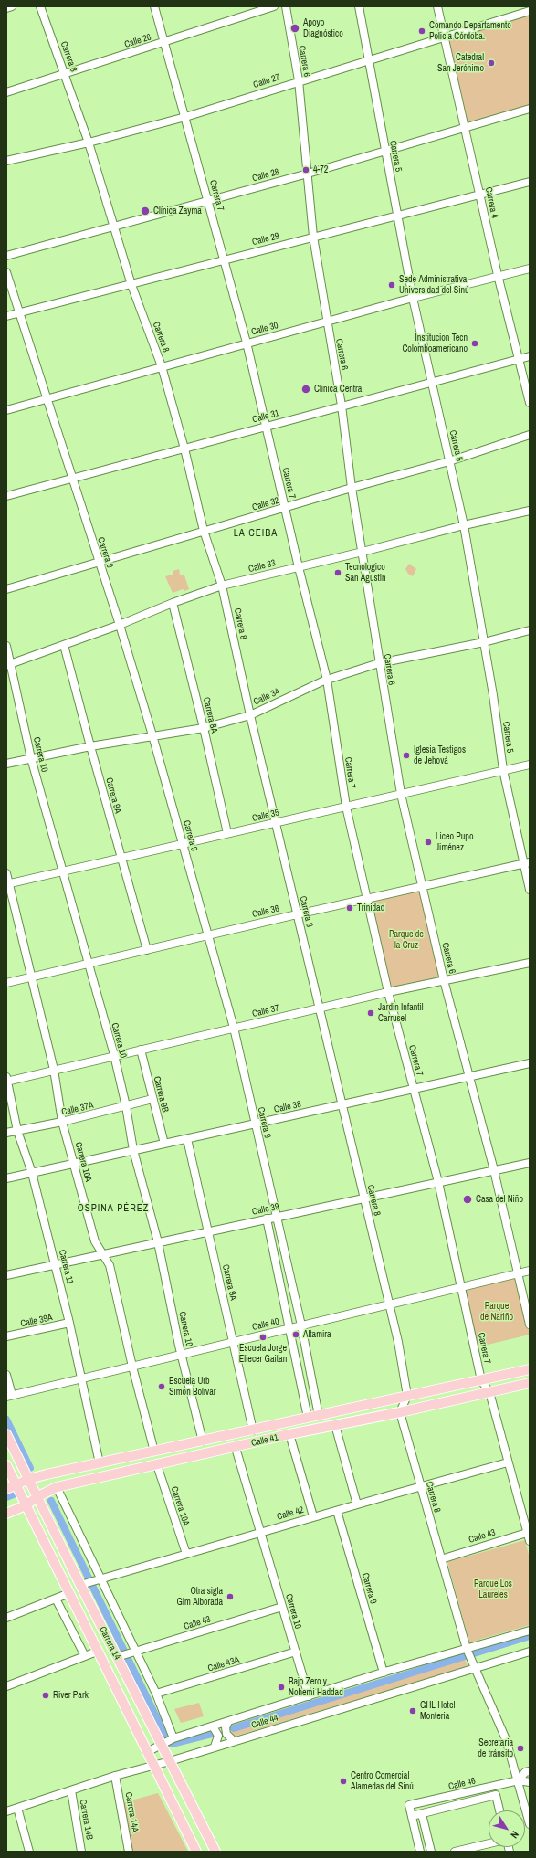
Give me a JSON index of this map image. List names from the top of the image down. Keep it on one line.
{"streets":{"main road":["Calle 41","Carrera 14"],"street":["Calle 26","Carrera 8","Carrera 6","Calle 27","Carrera 5","Calle 28","Carrera 7","Carrera 4","Calle 29","Calle 30","Calle 31","Calle 32","Carrera 9","Calle 33","Calle 34","Carrera 8A","Carrera 10","Carrera 9A","Calle 35","Calle 36","Calle 37","Carrera 9B","Calle 38","Calle 37A","Carrera 10A","Calle 39","Carrera 11","Calle 39A","Calle 40","Calle 42","Calle 43","Calle 43A","Calle 44","Calle 46","Carrera 14A","Carrera 14B"]},"crossings":[["Calle 26","Carrera 8"],["Calle 26","Carrera 7"],["Carrera 8","Calle 27"],["Carrera 8","Calle 28"],["Carrera 8","Calle 29"],["Carrera 8","Calle 30"],["Carrera 8","Calle 31"],["Carrera 8","Calle 32"],["Carrera 8","Calle 33"],["Carrera 8","Calle 34"],["Carrera 8","Calle 35"],["Carrera 8","Calle 36"],["Carrera 8","Calle 37"],["Carrera 8","Calle 38"],["Carrera 8","Calle 39"],["Carrera 8","Calle 40"],["Carrera 8","Calle 41"],["Carrera 8","Calle 42"],["Carrera 8","Calle 43"],["Carrera 8","Calle 44"],["Carrera 8","Calle 46"],["Carrera 6","Calle 27"],["Carrera 6","Calle 28"],["Carrera 6","Calle 29"],["Carrera 6","Calle 30"],["Carrera 6","Calle 31"],["Carrera 6","Calle 32"],["Carrera 6","Calle 33"],["Carrera 6","Calle 34"],["Carrera 6","Calle 35"],["Carrera 6","Calle 36"],["Carrera 6","Calle 37"],["Carrera 6","Calle 38"],["Carrera 6","Calle 39"],["Carrera 6","Calle 40"],["Calle 27","Carrera 5"],["Calle 27","Carrera 7"],["Calle 27","Carrera 4"],["Carrera 5","Calle 28"],["Carrera 5","Calle 29"],["Carrera 5","Calle 30"],["Carrera 5","Calle 31"],["Carrera 5","Calle 32"],["Carrera 5","Calle 33"],["Carrera 5","Calle 34"],["Carrera 5","Calle 35"],["Carrera 5","Calle 36"],["Calle 28","Carrera 7"],["Calle 28","Carrera 4"],["Carrera 7","Calle 29"],["Carrera 7","Calle 30"],["Carrera 7","Calle 31"],["Carrera 7","Calle 32"],["Carrera 7","Calle 33"],["Carrera 7","Calle 34"],["Carrera 7","Calle 35"],["Carrera 7","Calle 36"],["Carrera 7","Calle 37"],["Carrera 7","Calle 38"],["Carrera 7","Calle 39"],["Carrera 7","Calle 40"],["Carrera 7","Calle 41"],["Carrera 7","Calle 42"],["Carrera 7","Calle 43"],["Carrera 4","Calle 29"],["Carrera 4","Calle 30"],["Carrera 4","Calle 31"],["Calle 29","Carrera 9"],["Calle 30","Carrera 9"],["Calle 31","Carrera 9"],["Calle 32","Carrera 9"],["Carrera 9","Calle 33"],["Carrera 9","Calle 34"],["Carrera 9","Calle 35"],["Carrera 9","Calle 36"],["Carrera 9","Calle 37"],["Carrera 9","Calle 38"],["Carrera 9","Calle 39"],["Carrera 9","Calle 40"],["Carrera 9","Calle 41"],["Carrera 9","Calle 42"],["Carrera 9","Calle 44"],["Calle 33","Carrera 8A"],["Calle 33","Carrera 10"],["Calle 33","Carrera 9A"],["Calle 34","Carrera 8A"],["Calle 34","Carrera 10"],["Calle 34","Carrera 9A"],["Carrera 8A","Calle 35"],["Carrera 10","Calle 35"],["Carrera 10","Calle 36"],["Carrera 10","Calle 37"],["Carrera 10","Calle 38"],["Carrera 10","Calle 37A"],["Carrera 10","Calle 39"],["Carrera 10","Calle 40"],["Carrera 10","Calle 41"],["Carrera 10","Calle 42"],["Carrera 10","Calle 43"],["Carrera 10","Calle 43A"],["Carrera 10","Calle 44"],["Carrera 9A","Calle 35"],["Carrera 9A","Calle 36"],["Carrera 9A","Calle 38"],["Carrera 9A","Calle 39"],["Carrera 9A","Calle 40"],["Carrera 9A","Calle 41"],["Calle 35","Carrera 10A"],["Calle 36","Carrera 10A"],["Calle 37","Carrera 9B"],["Calle 37","Carrera 10A"],["Calle 37","Carrera 11"],["Carrera 9B","Calle 38"],["Carrera 9B","Calle 37A"],["Calle 38","Carrera 10A"],["Calle 38","Carrera 11"],["Calle 37A","Carrera 10A"],["Calle 37A","Carrera 11"],["Carrera 10A","Calle 39"],["Carrera 10A","Calle 40"],["Carrera 10A","Calle 41"],["Carrera 10A","Calle 42"],["Calle 39","Carrera 11"],["Carrera 11","Calle 39A"],["Carrera 11","Calle 40"],["Carrera 11","Calle 41"],["Calle 41","Carrera 14"],["Calle 42","Carrera 14"],["Calle 43","Carrera 14"],["Carrera 14","Calle 44"],["Calle 44","Carrera 14A"],["Calle 44","Carrera 14B"]],"districts":["LA CEIBA","OSPINA PÉREZ"],"parks":["Parque de la Cruz","Parque de Nariño","Parque Los Laureles"],"places":["Apoyo Diagnóstico","Comando Departamento Policía Córdoba.","Catedral San Jerónimo","4-72","Clínica Zayma","Sede Administrativa Universidad del Sinú","Institucion Tecn Colomboamericano","Clínica Central","Tecnologico San Agustin","Iglesia Testigos de Jehová","Liceo Pupo Jiménez","Trinidad","Jardin Infantil Carrusel","Casa del Niño","Altamira","Escuela Jorge Eliecer Gaitan","Escuela Urb Simon Bolivar","Otra sigla Gim Alborada","Bajo Zero y Nohemi Haddad","River Park","GHL Hotel Monteria","Secretaria de tránsito","Centro Comercial Alamedas del Sinú"],"north":"bottom right"}
